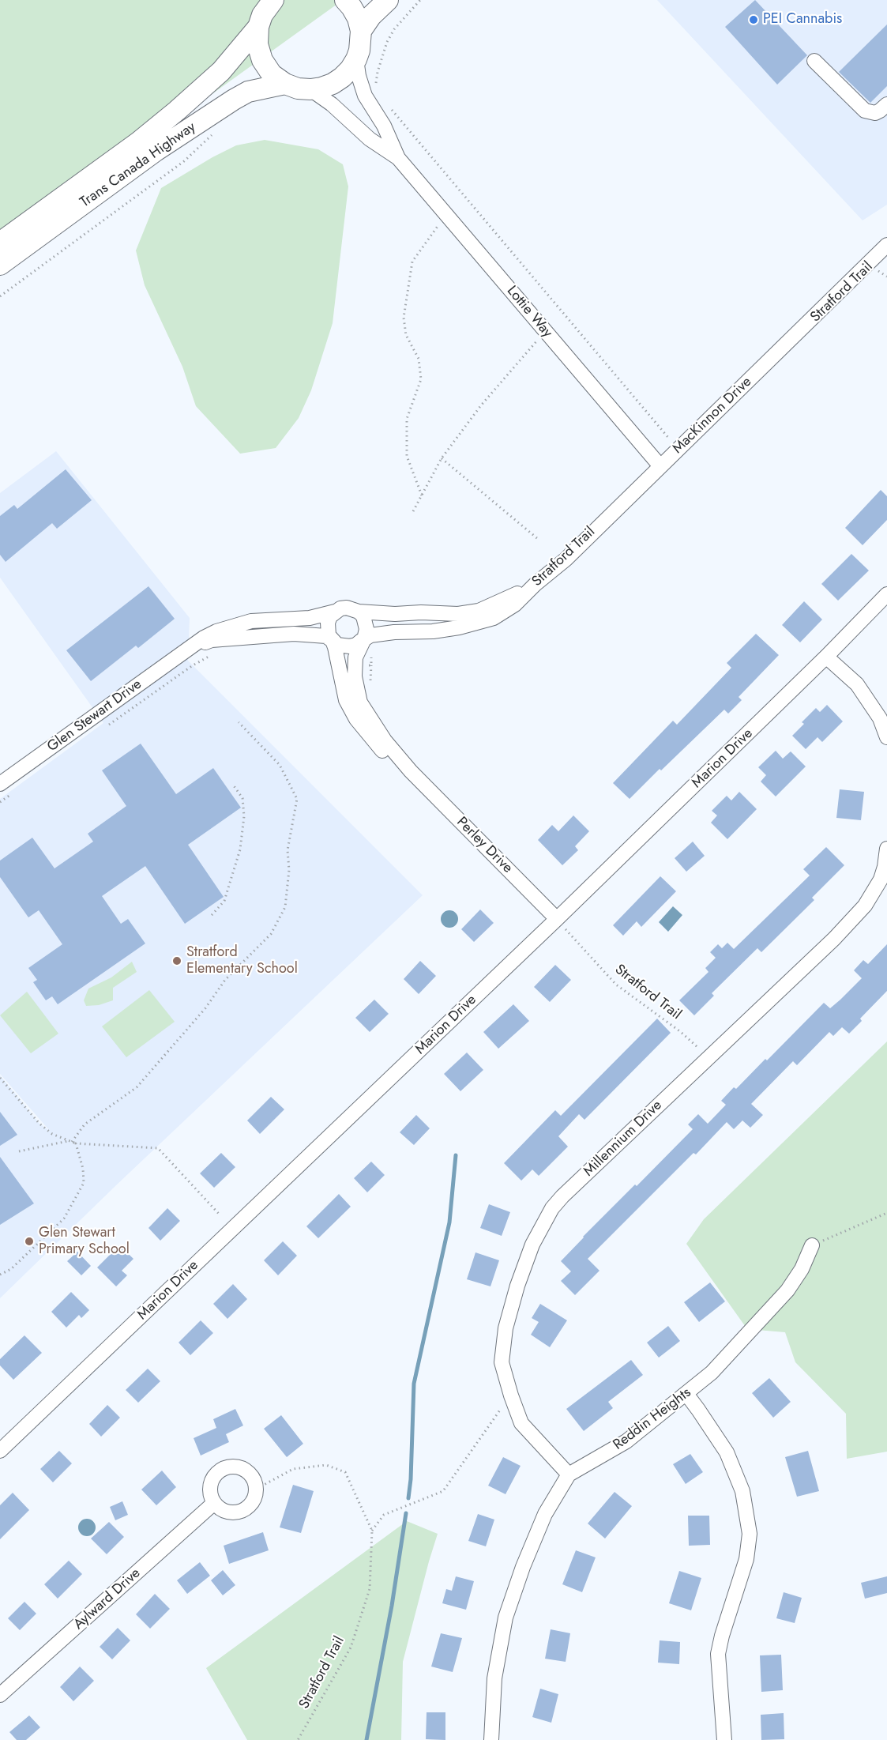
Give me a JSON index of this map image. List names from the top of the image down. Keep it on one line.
{"streets":{"highway":["Trans Canada Highway"],"street":["Lottie Way","MacKinnon Drive","Glen Stewart Drive","Marion Drive","Perley Drive","Millennium Drive","Reddin Heights","Aylward Drive"],"path":["Stratford Trail"]},"crossings":[["Stratford Trail","Marion Drive"],["Stratford Trail","Perley Drive"],["Stratford Trail","Millennium Drive"],["Stratford Trail","Aylward Drive"],["Lottie Way","MacKinnon Drive"],["MacKinnon Drive","Glen Stewart Drive"],["MacKinnon Drive","Perley Drive"],["Glen Stewart Drive","Perley Drive"],["Marion Drive","Perley Drive"],["Millennium Drive","Reddin Heights"]],"places":["PEI Cannabis","Stratford Elementary School","Glen Stewart Primary School"]}
